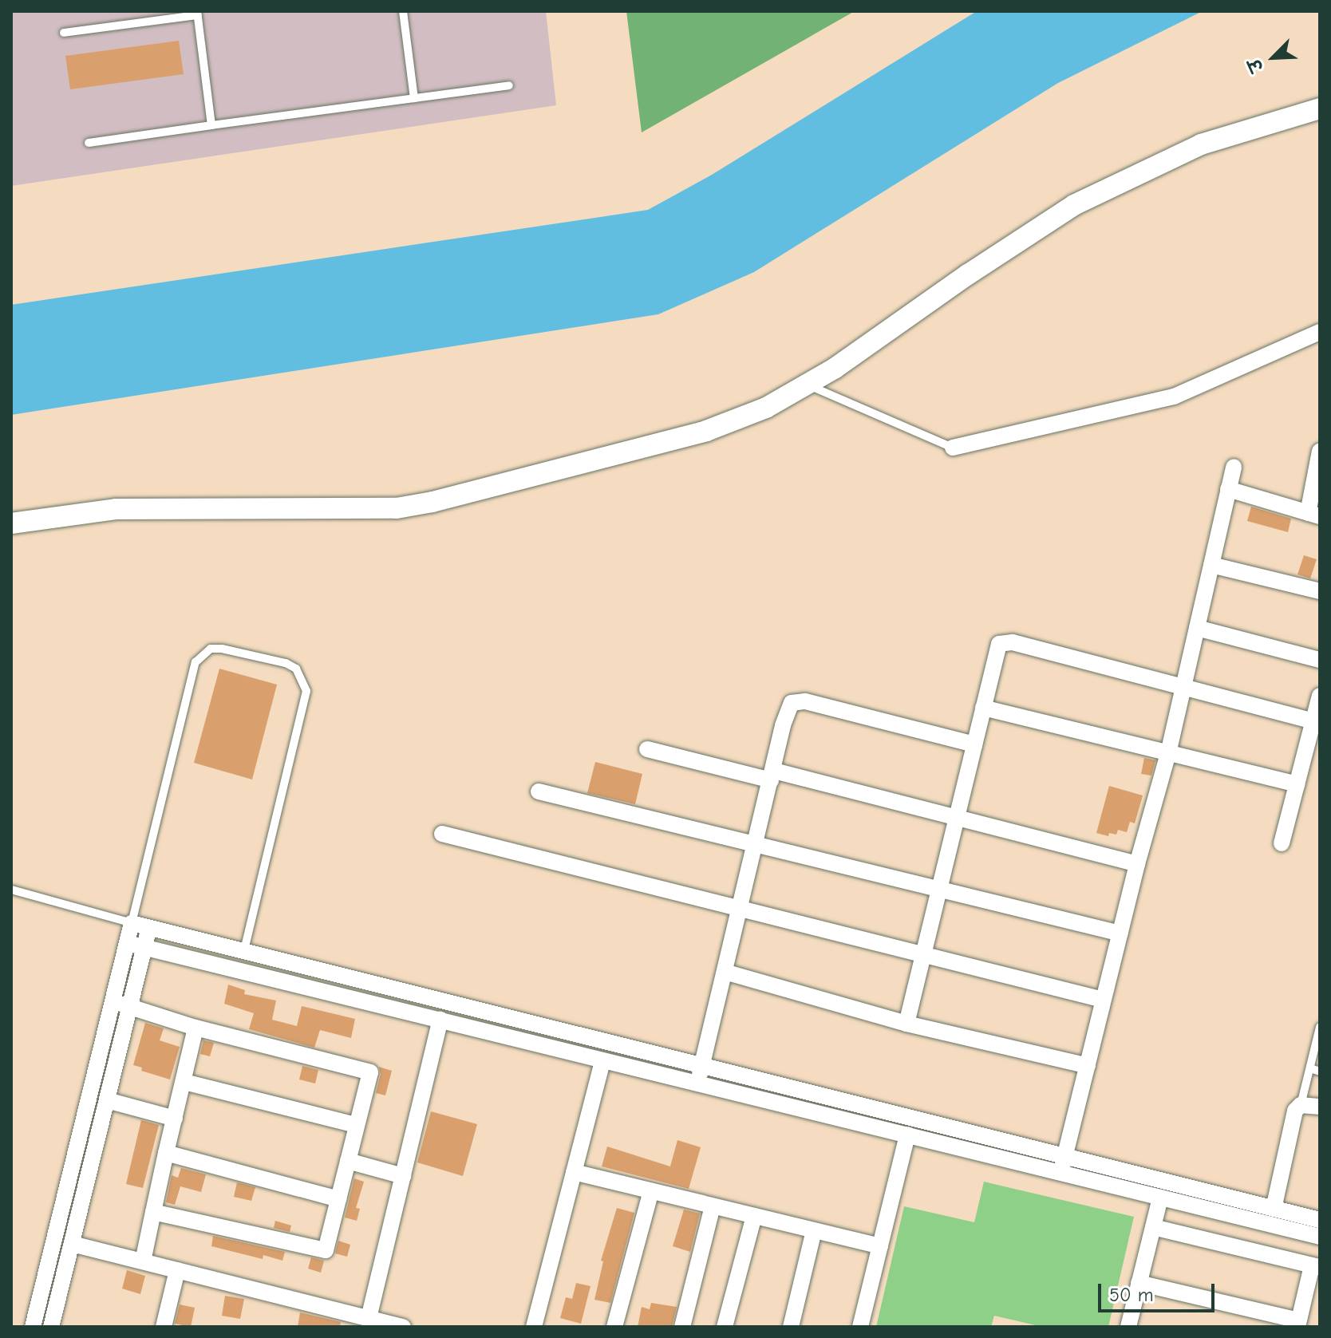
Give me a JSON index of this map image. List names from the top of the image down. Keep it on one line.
{"scale_bar":"50 m","north":"bottom left"}
